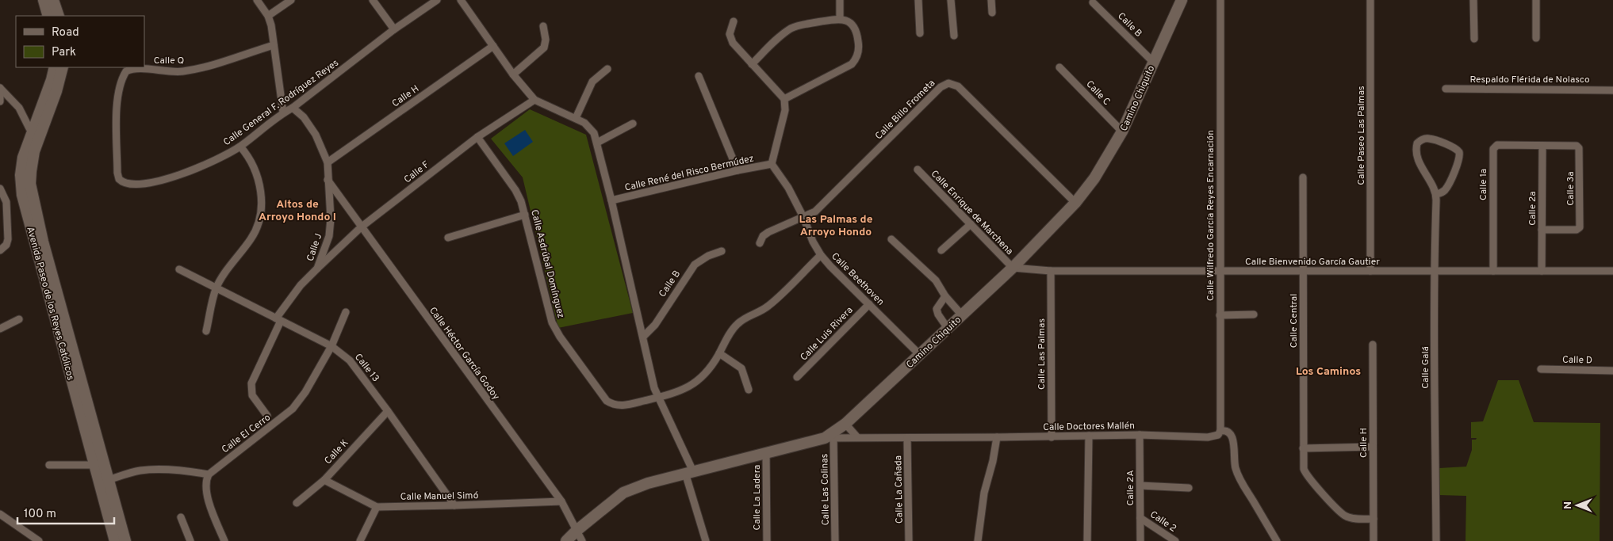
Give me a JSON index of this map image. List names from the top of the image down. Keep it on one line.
{"streets":{"main road":["Camino Chiquito","Avenida Paseo de los Reyes Católicos"],"street":["Calle B","Calle Q","Respaldo Flérida de Nolasco","Calle C","Calle H","Calle General F. Rodríguez Reyes","Calle Billo Frometa","Calle Paseo Las Palmas","Calle F","Calle René del Risco Bermúdez","Calle 1a","Calle 3a","Calle 2a","Calle Enrique de Marchena","Calle Wilfredo García Reyes Encarnación","Calle J","Calle Bienvenido García Gautier","Calle Asdrúbal Domínguez","Calle Beethoven","Calle Central","Calle Luis Rivera","Calle Héctor García Godoy","Calle Las Palmas","Calle D","Calle 13","Calle Galá","Calle Doctores Mallén","Calle El Cerro","Calle K","Calle 2A","Calle Las Colinas","Calle La Cañada","Calle Manuel Simó","Calle La Ladera","Calle 2"]},"crossings":[["Calle B","Camino Chiquito"],["Calle Q","Calle General F. Rodríguez Reyes"],["Calle C","Camino Chiquito"],["Calle H","Calle J"],["Calle H","Calle Central"],["Camino Chiquito","Calle Billo Frometa"],["Camino Chiquito","Calle Enrique de Marchena"],["Camino Chiquito","Calle Bienvenido García Gautier"],["Camino Chiquito","Calle Beethoven"],["Camino Chiquito","Calle Héctor García Godoy"],["Camino Chiquito","Calle Doctores Mallén"],["Camino Chiquito","Calle Las Colinas"],["Camino Chiquito","Calle La Ladera"],["Calle General F. Rodríguez Reyes","Calle J"],["Calle Billo Frometa","Calle Beethoven"],["Calle Paseo Las Palmas","Calle Bienvenido García Gautier"],["Calle F","Calle J"],["Calle F","Calle Asdrúbal Domínguez"],["Calle F","Calle Héctor García Godoy"],["Calle René del Risco Bermúdez","Calle Beethoven"],["Calle 1a","Calle 3a"],["Calle 1a","Calle 2a"],["Calle 1a","Calle Bienvenido García Gautier"],["Calle 3a","Calle 2a"],["Calle 2a","Calle Bienvenido García Gautier"],["Calle Enrique de Marchena","Calle Bienvenido García Gautier"],["Calle Wilfredo García Reyes Encarnación","Calle Bienvenido García Gautier"],["Calle Wilfredo García Reyes Encarnación","Calle Doctores Mallén"],["Calle J","Calle Héctor García Godoy"],["Calle J","Calle 13"],["Calle Bienvenido García Gautier","Calle Central"],["Calle Bienvenido García Gautier","Calle Las Palmas"],["Calle Bienvenido García Gautier","Calle Galá"],["Calle Asdrúbal Domínguez","Calle Beethoven"],["Calle Beethoven","Calle Luis Rivera"],["Calle Héctor García Godoy","Calle Manuel Simó"],["Calle Las Palmas","Calle Doctores Mallén"],["Calle 13","Calle El Cerro"],["Calle 13","Calle K"],["Calle 13","Calle Manuel Simó"],["Calle Doctores Mallén","Calle 2A"],["Calle Doctores Mallén","Calle Las Colinas"],["Calle Doctores Mallén","Calle La Cañada"],["Calle K","Calle Manuel Simó"],["Calle 2A","Calle 2"]],"districts":["Altos de Arroyo Hondo I","Las Palmas de Arroyo Hondo","Los Caminos"],"legend":["Road","Park"],"scale_bar":"100 m","north":"left"}
